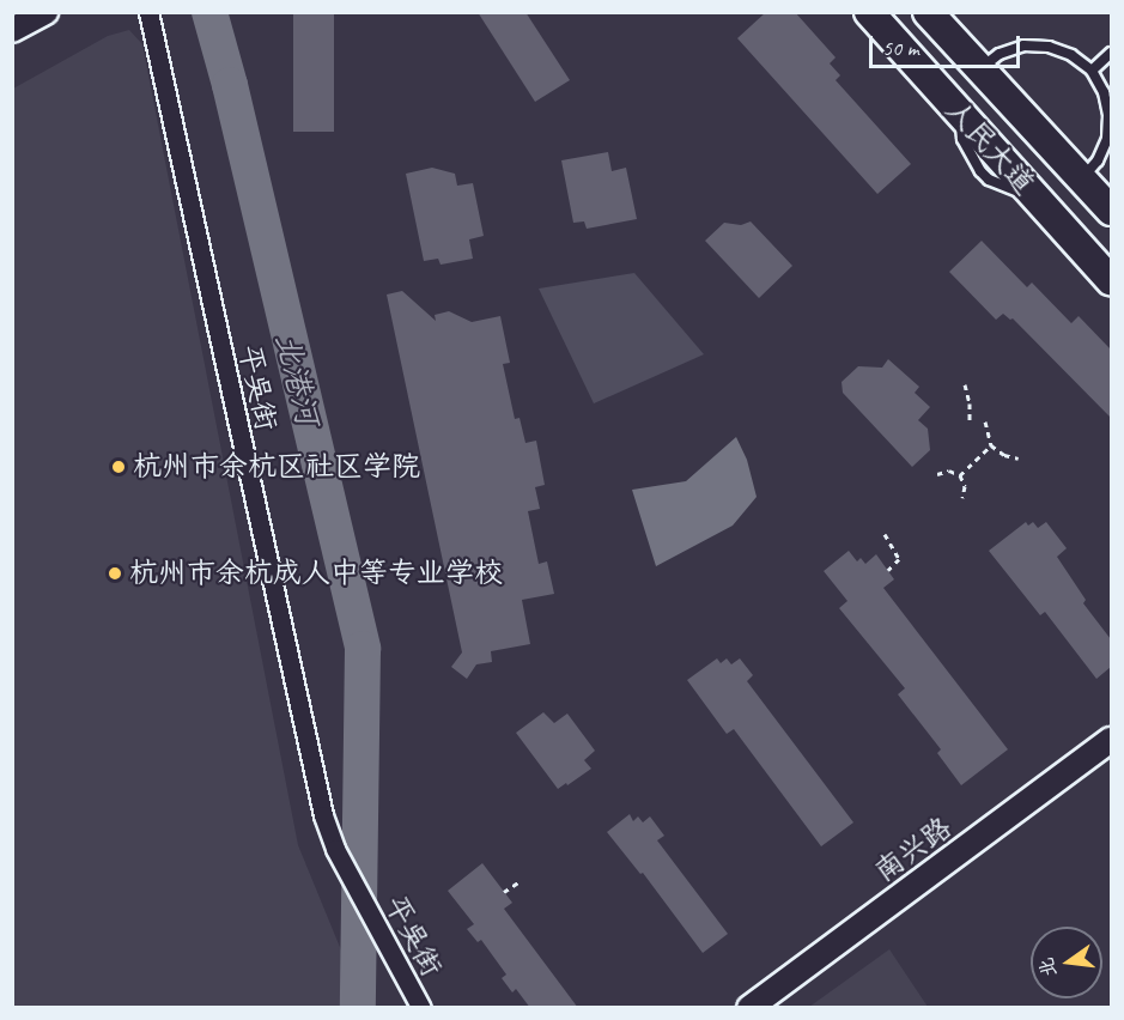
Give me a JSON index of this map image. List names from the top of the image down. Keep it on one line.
{"streets":{"main road":["人民大道"],"street":["平吴街","南兴路"]},"water":["北港河"],"places":["杭州市余杭区社区学院","杭州市余杭成人中等专业学校"],"scale_bar":"50 m","north":"left"}
